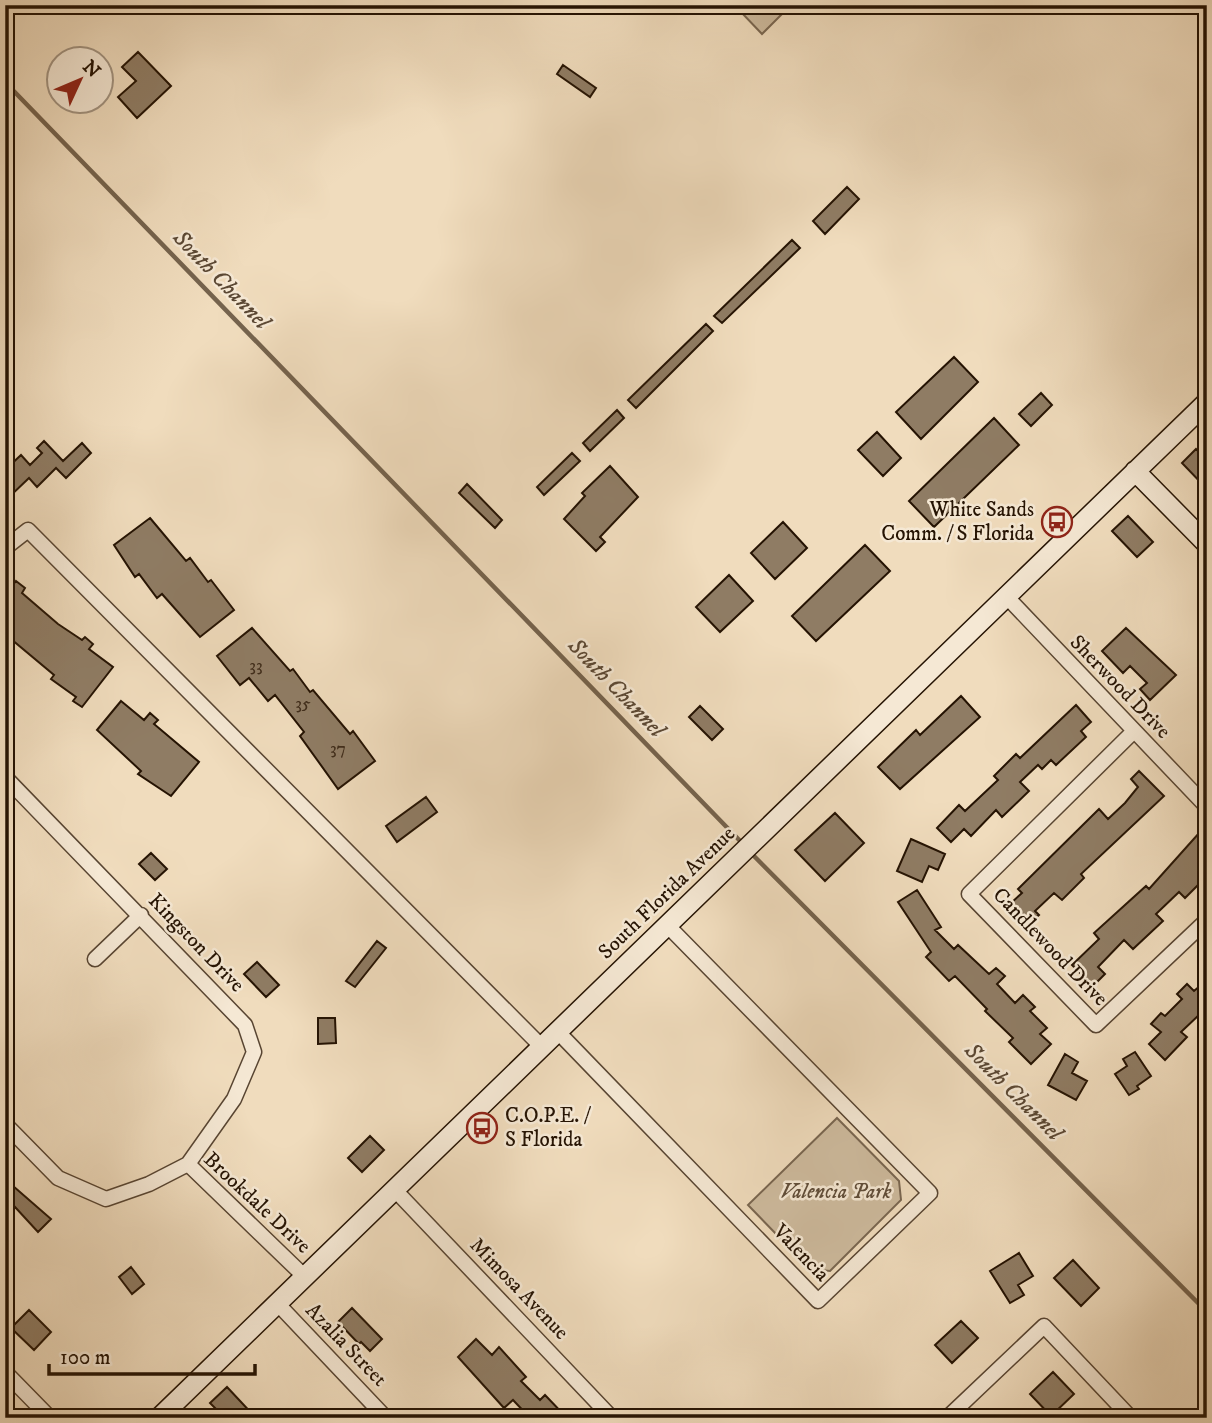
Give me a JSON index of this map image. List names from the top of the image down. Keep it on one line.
{"streets":{"main road":["South Florida Avenue"],"street":["Sherwood Drive","Kingston Drive","Candlewood Drive","Brookdale Drive","Valencia","Mimosa Avenue","Azalia Street"]},"crossings":[["Sherwood Drive","South Florida Avenue"],["Sherwood Drive","Candlewood Drive"],["South Florida Avenue","Brookdale Drive"],["South Florida Avenue","Valencia"],["South Florida Avenue","Mimosa Avenue"],["South Florida Avenue","Azalia Street"],["Kingston Drive","Brookdale Drive"]],"water":["South Channel"],"parks":["Valencia Park"],"places":{"bus stop":["White Sands Comm. / S Florida","C.O.P.E. / S Florida"]},"house_numbers":["33","35","37"],"scale_bar":"100 m","north":"top right"}
